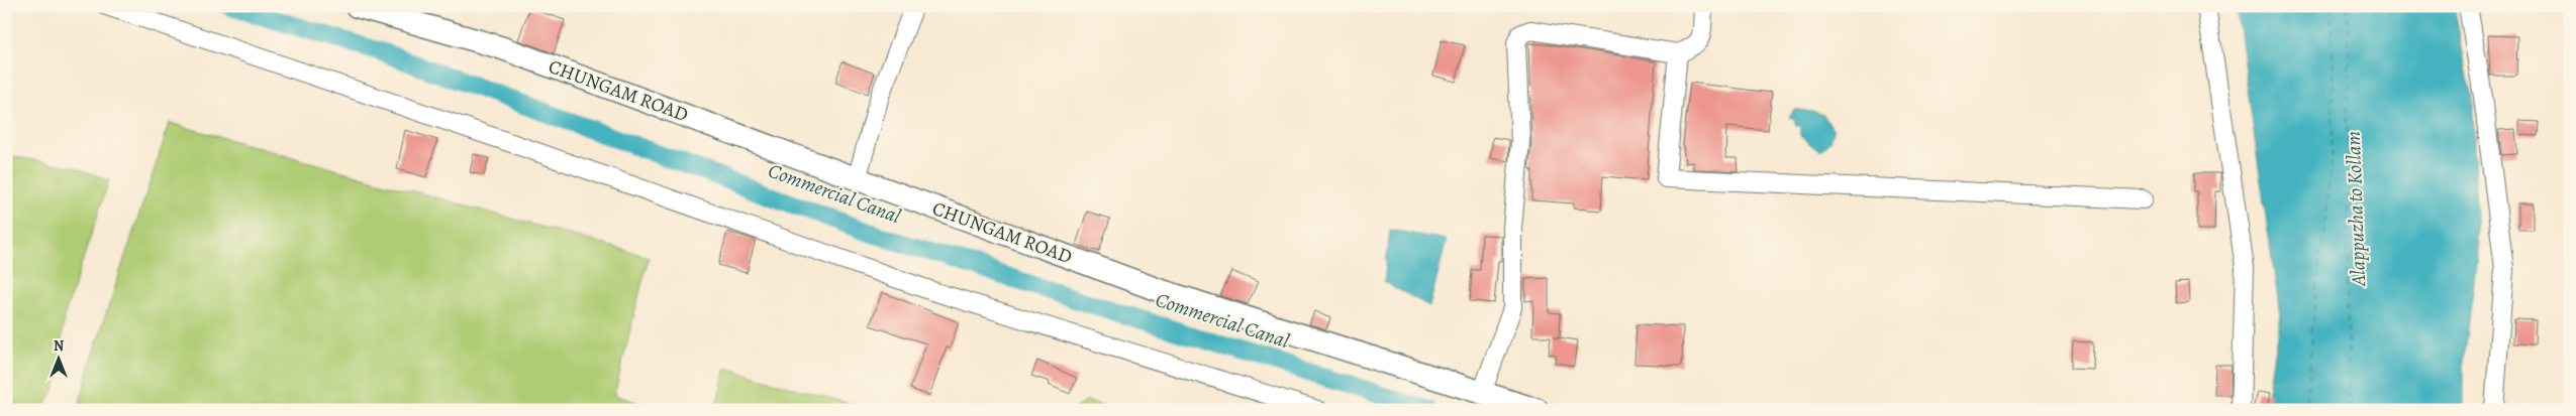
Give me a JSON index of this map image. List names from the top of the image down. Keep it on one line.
{"streets":{"main road":["CHUNGAM ROAD"]},"water":["Commercial Canal","Alappuzha to Kollam"],"north":"top"}
